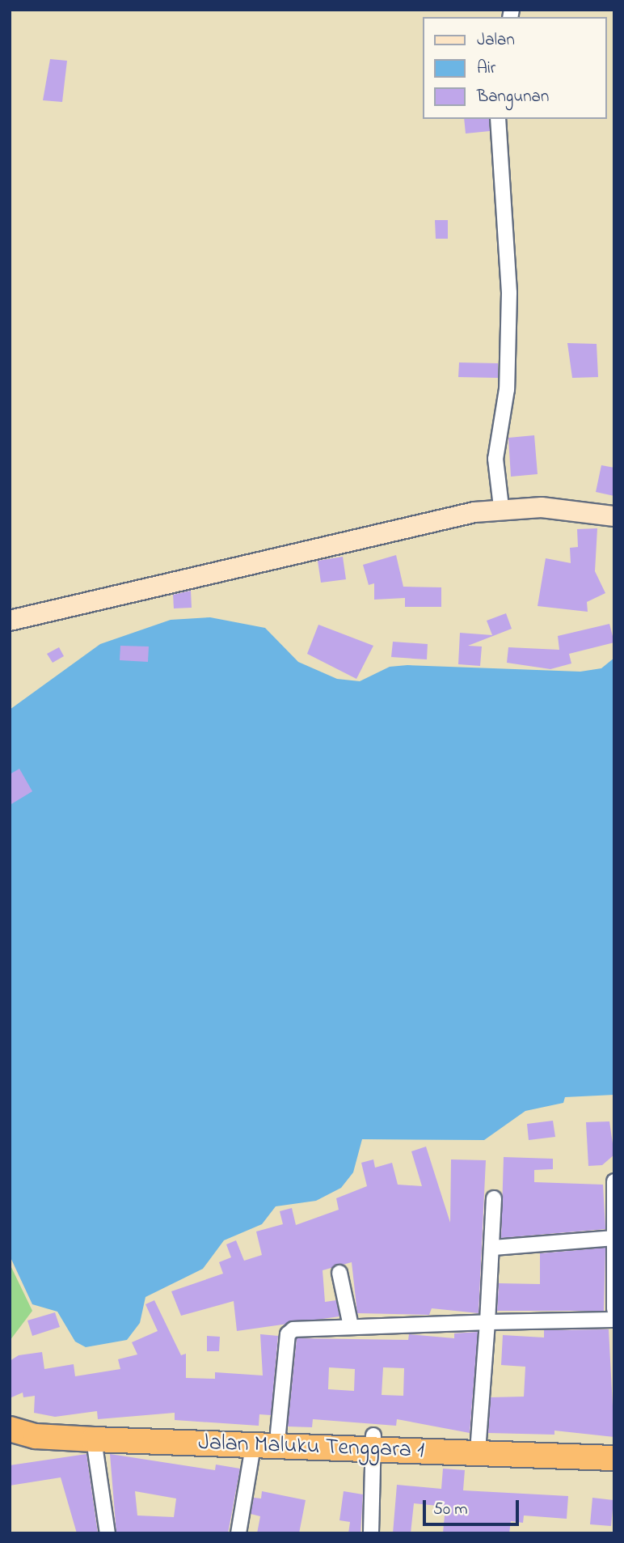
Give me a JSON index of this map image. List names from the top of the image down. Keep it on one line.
{"streets":{"highway":["Jalan Maluku Tenggara 1"]},"legend":["Jalan","Air","Bangunan"],"scale_bar":"50 m"}
